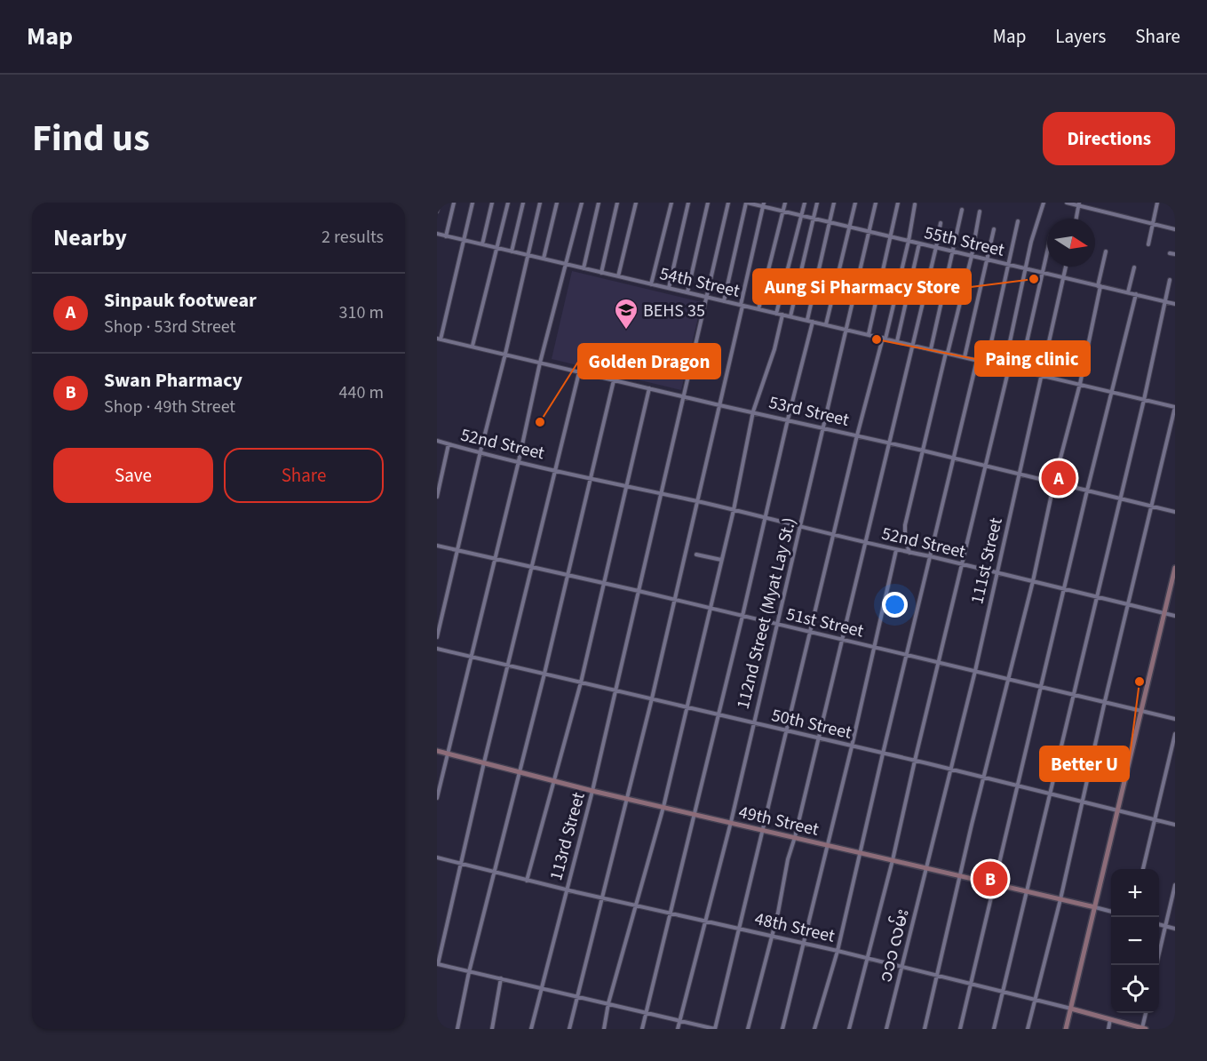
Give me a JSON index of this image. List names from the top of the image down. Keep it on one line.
{"streets":{"main road":["49th Street","48th Street"],"street":["55th Street","54th Street","53rd Street","52nd Street","111st Street","112nd Street (Myat Lay St.)","51st Street","50th Street","113rd Street","၁၁၁ လမ်း"]},"crossings":[["55th Street","111st Street"],["55th Street","112nd Street (Myat Lay St.)"],["54th Street","111st Street"],["54th Street","112nd Street (Myat Lay St.)"],["54th Street","113rd Street"],["53rd Street","111st Street"],["53rd Street","112nd Street (Myat Lay St.)"],["53rd Street","113rd Street"],["52nd Street","111st Street"],["52nd Street","112nd Street (Myat Lay St.)"],["52nd Street","113rd Street"],["111st Street","51st Street"],["111st Street","50th Street"],["111st Street","49th Street"],["111st Street","၁၁၁ လမ်း"],["112nd Street (Myat Lay St.)","51st Street"],["112nd Street (Myat Lay St.)","50th Street"],["112nd Street (Myat Lay St.)","49th Street"],["112nd Street (Myat Lay St.)","48th Street"],["51st Street","113rd Street"],["50th Street","113rd Street"],["49th Street","113rd Street"],["49th Street","၁၁၁ လမ်း"],["113rd Street","48th Street"],["48th Street","၁၁၁ လမ်း"]],"places":{"other":["Aung Si Pharmacy Store","Paing clinic","Golden Dragon","Better U"],"school or university":["BEHS 35"]},"north":"right","page":{"header":"Map","nav":["Map","Layers","Share"],"title":"Find us","buttons":["Directions",["Save","Share"]],"heading":["Nearby","2 results"],"list":[{"mark":"A","name":"Sinpauk footwear","note":"Shop · 53rd Street","value":"310 m"},{"mark":"B","name":"Swan Pharmacy","note":"Shop · 49th Street","value":"440 m"}],"pins":["A","B"],"map_buttons":["+","−"]}}
